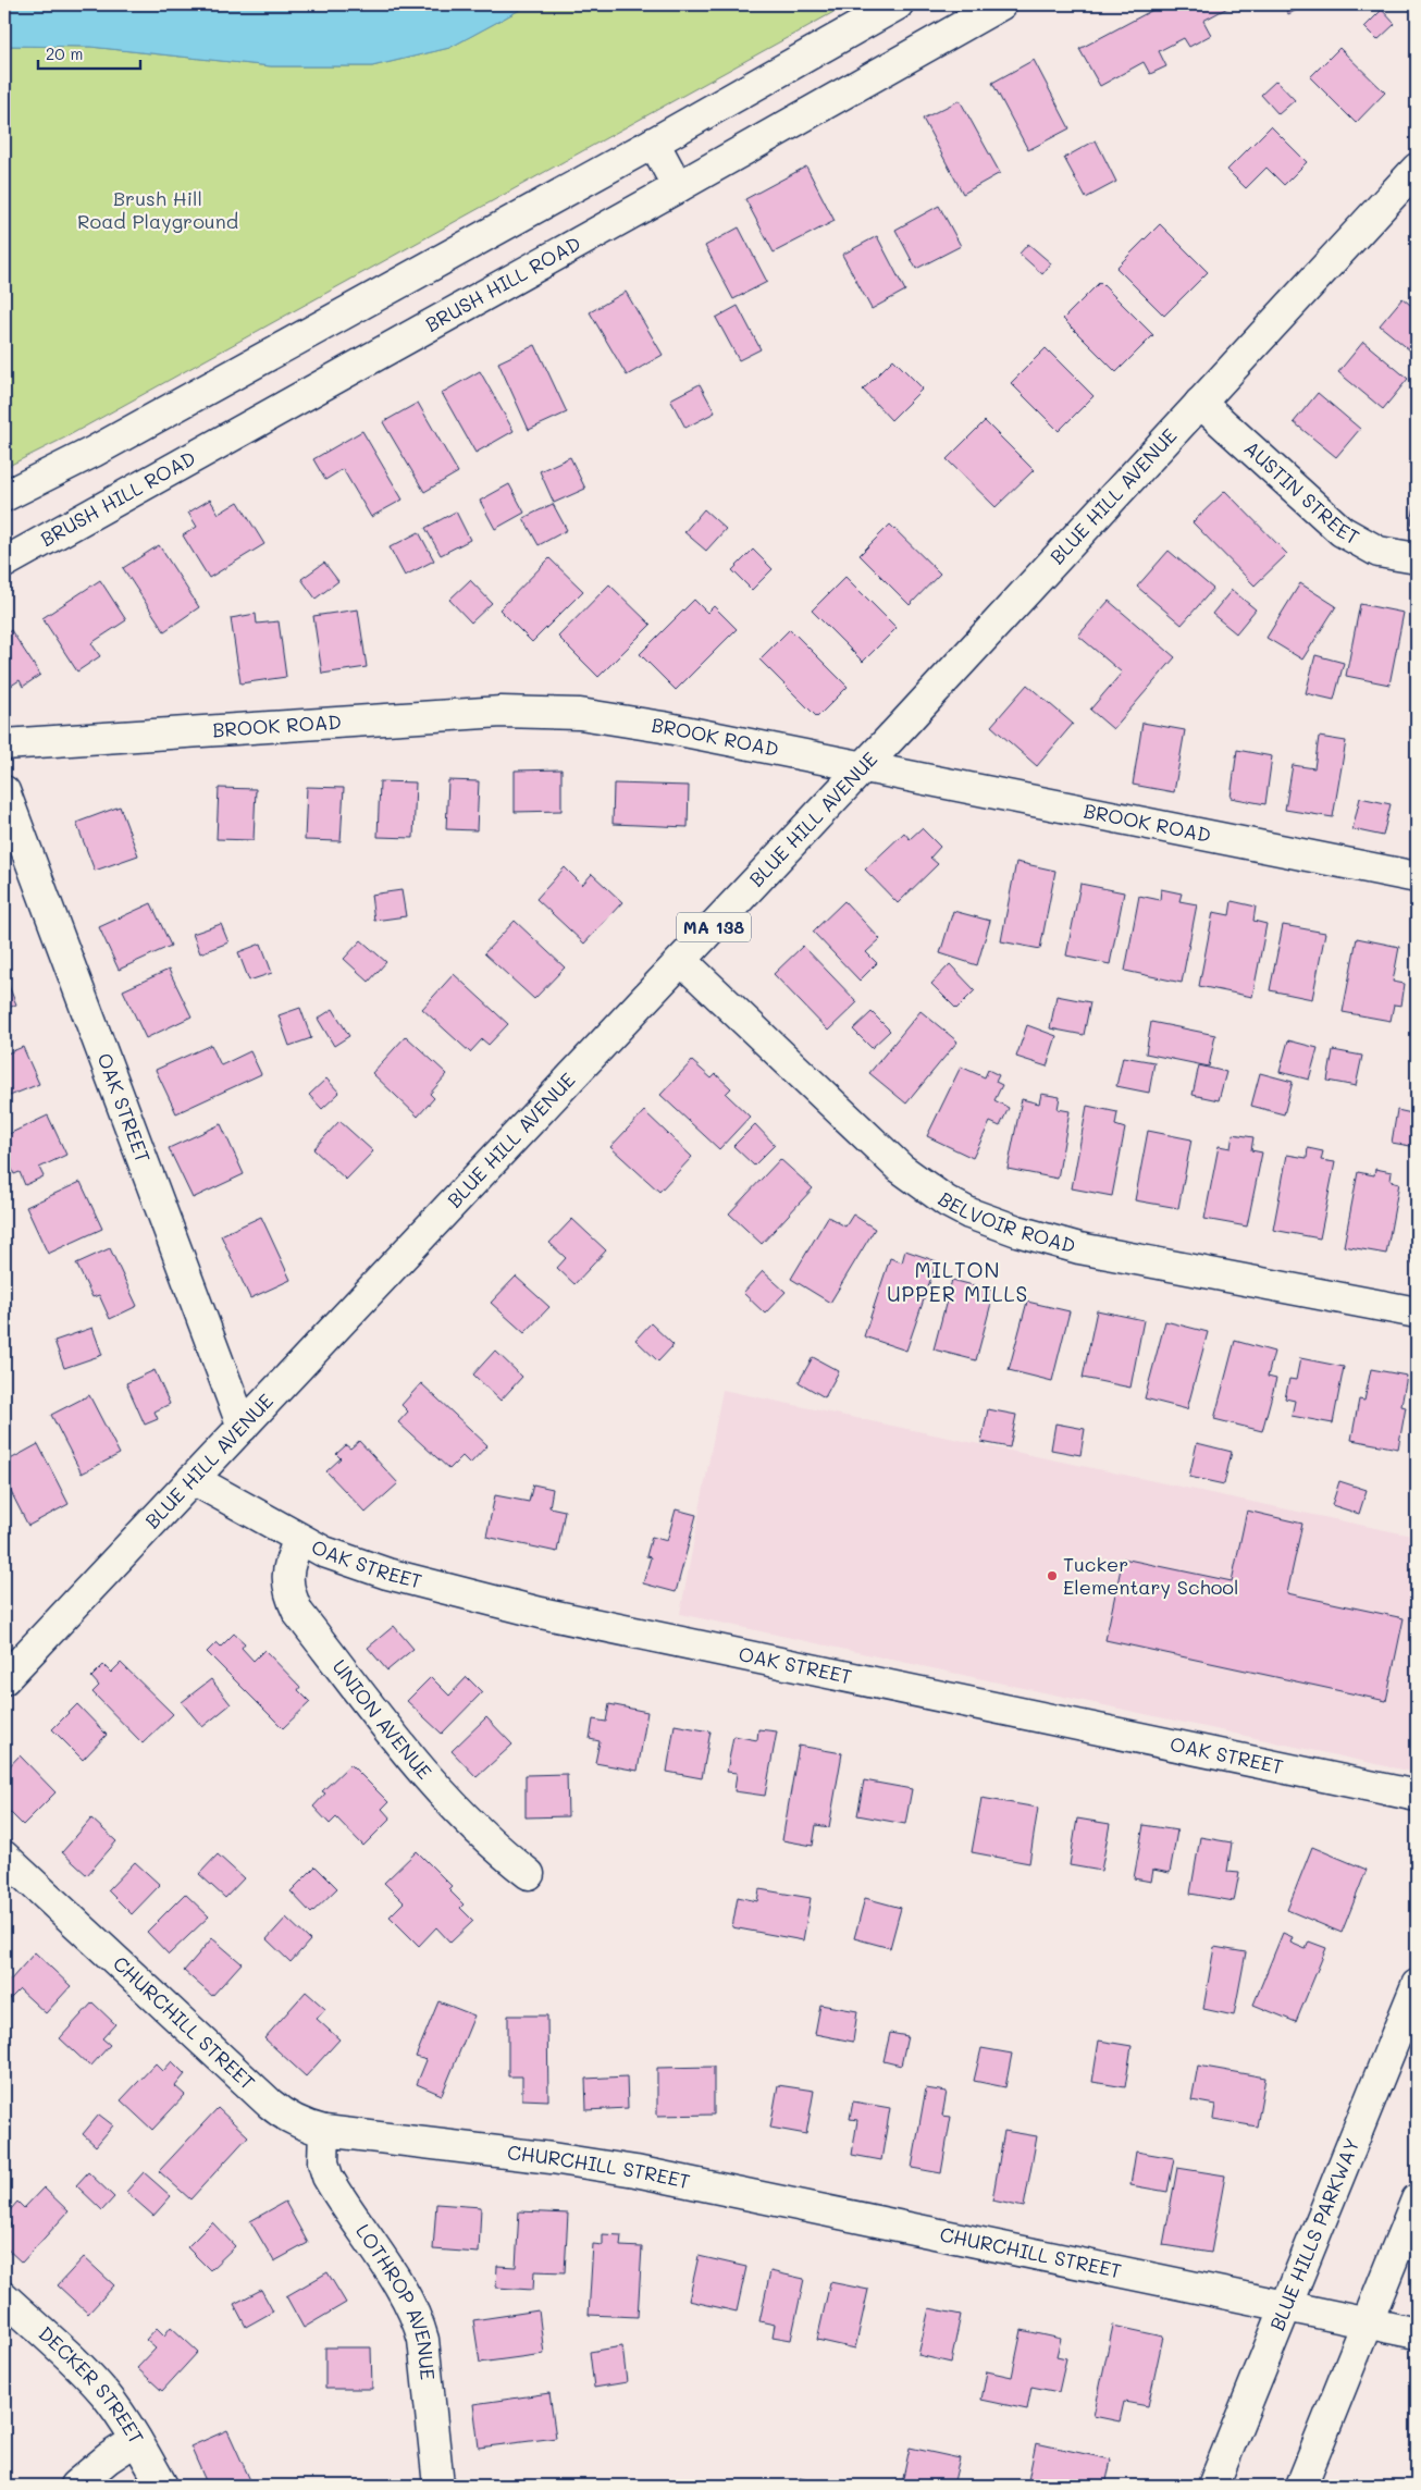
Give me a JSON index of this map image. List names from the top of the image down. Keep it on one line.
{"streets":{"main road":["BRUSH HILL ROAD","AUSTIN STREET","BLUE HILL AVENUE","BROOK ROAD","MA 138","OAK STREET","BELVOIR ROAD","UNION AVENUE","CHURCHILL STREET","BLUE HILLS PARKWAY","LOTHROP AVENUE","DECKER STREET"]},"crossings":[["AUSTIN STREET","BLUE HILL AVENUE"],["BLUE HILL AVENUE","BROOK ROAD"],["BLUE HILL AVENUE","OAK STREET"],["BLUE HILL AVENUE","BELVOIR ROAD"],["OAK STREET","UNION AVENUE"],["CHURCHILL STREET","BLUE HILLS PARKWAY"],["CHURCHILL STREET","LOTHROP AVENUE"]],"districts":["MILTON UPPER MILLS"],"parks":["Brush Hill Road Playground"],"places":["Tucker Elementary School"],"scale_bar":"20 m"}
